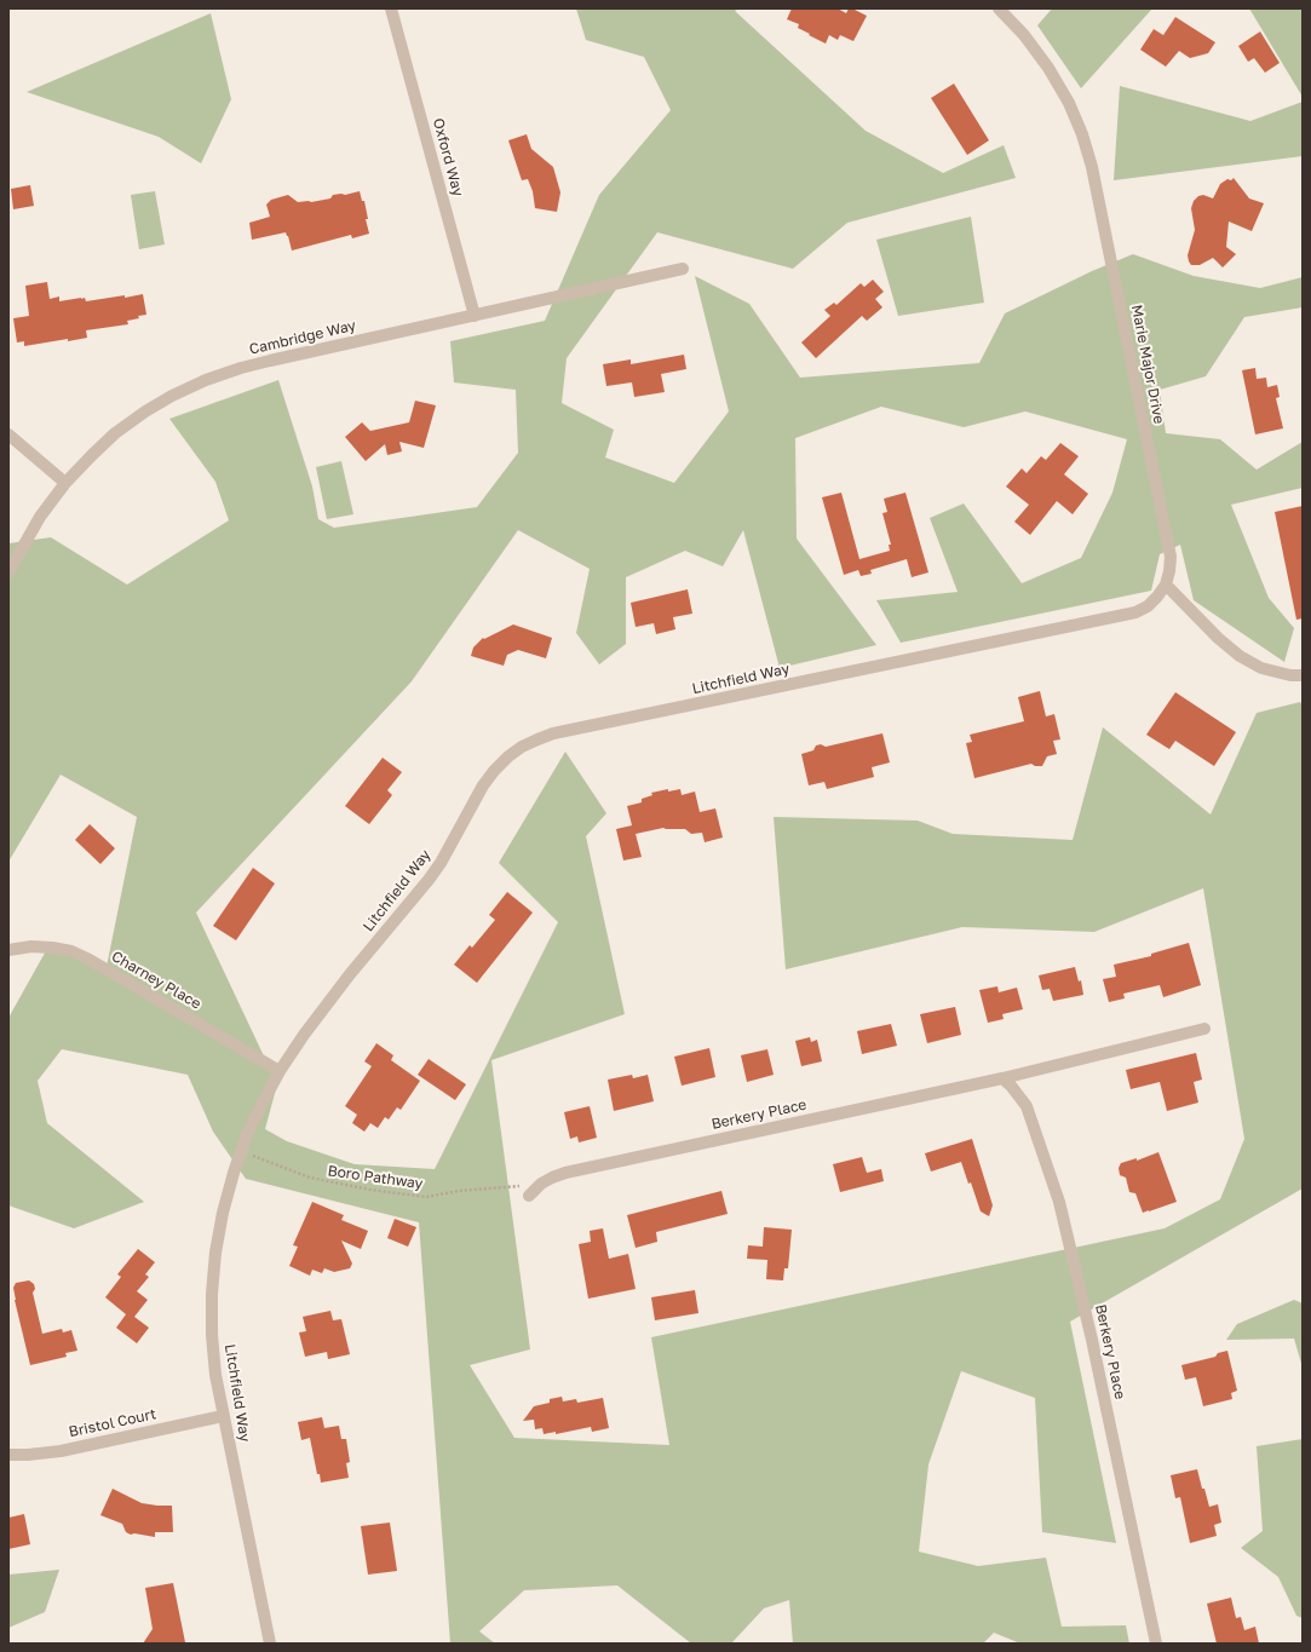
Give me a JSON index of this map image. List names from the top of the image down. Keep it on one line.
{"streets":{"street":["Oxford Way","Cambridge Way","Marie Major Drive","Litchfield Way","Charney Place","Berkery Place","Bristol Court"],"path":["Boro Pathway"]},"crossings":[["Oxford Way","Cambridge Way"],["Marie Major Drive","Litchfield Way"],["Litchfield Way","Charney Place"],["Litchfield Way","Boro Pathway"],["Litchfield Way","Bristol Court"],["Berkery Place","Boro Pathway"]]}
